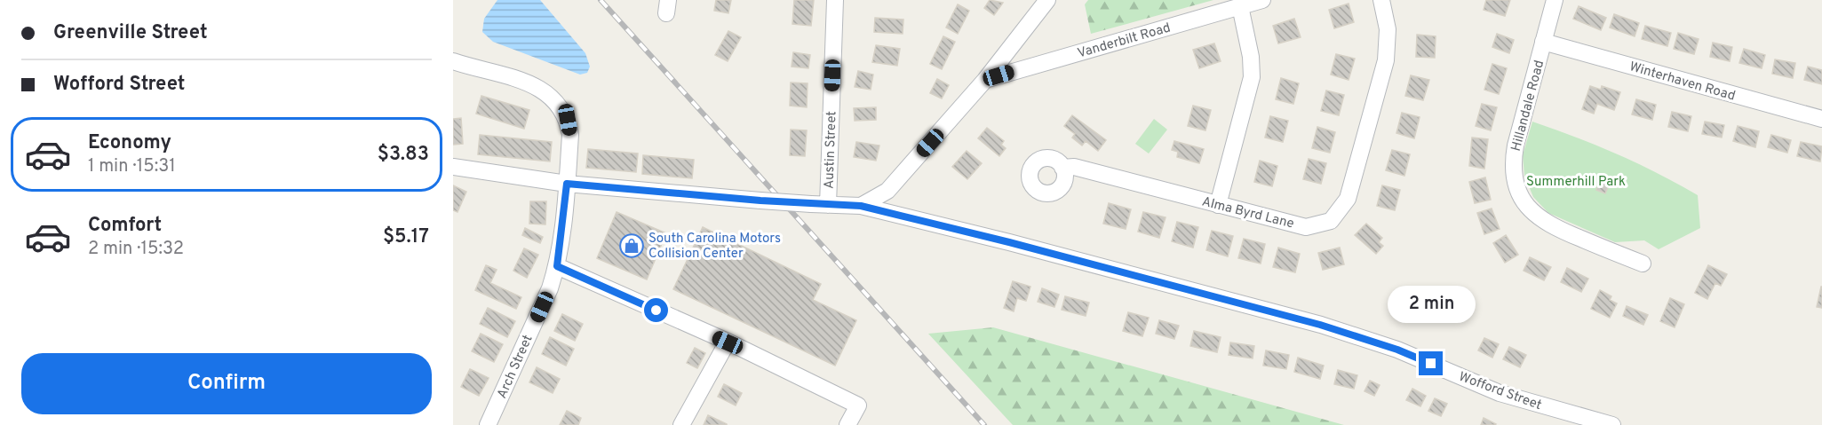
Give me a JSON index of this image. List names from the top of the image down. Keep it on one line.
{"streets":{"street":["Vanderbilt Road","Winterhaven Road","Hillandale Road","Austin Street","Alma Byrd Lane","Arch Street","Wofford Street"]},"crossings":[["Winterhaven Road","Hillandale Road"],["Austin Street","Wofford Street"],["Arch Street","Wofford Street"]],"parks":["Summerhill Park"],"places":{"shop":["South Carolina Motors Collision Center"]},"page":{"banner":["Greenville Street","Wofford Street"],"list":[{"name":"Economy","note":"1 min · 15:31","value":"$3.83"},{"name":"Comfort","note":"2 min · 15:32","value":"$5.17"}],"bubble":"2 min","buttons":"Confirm"}}
